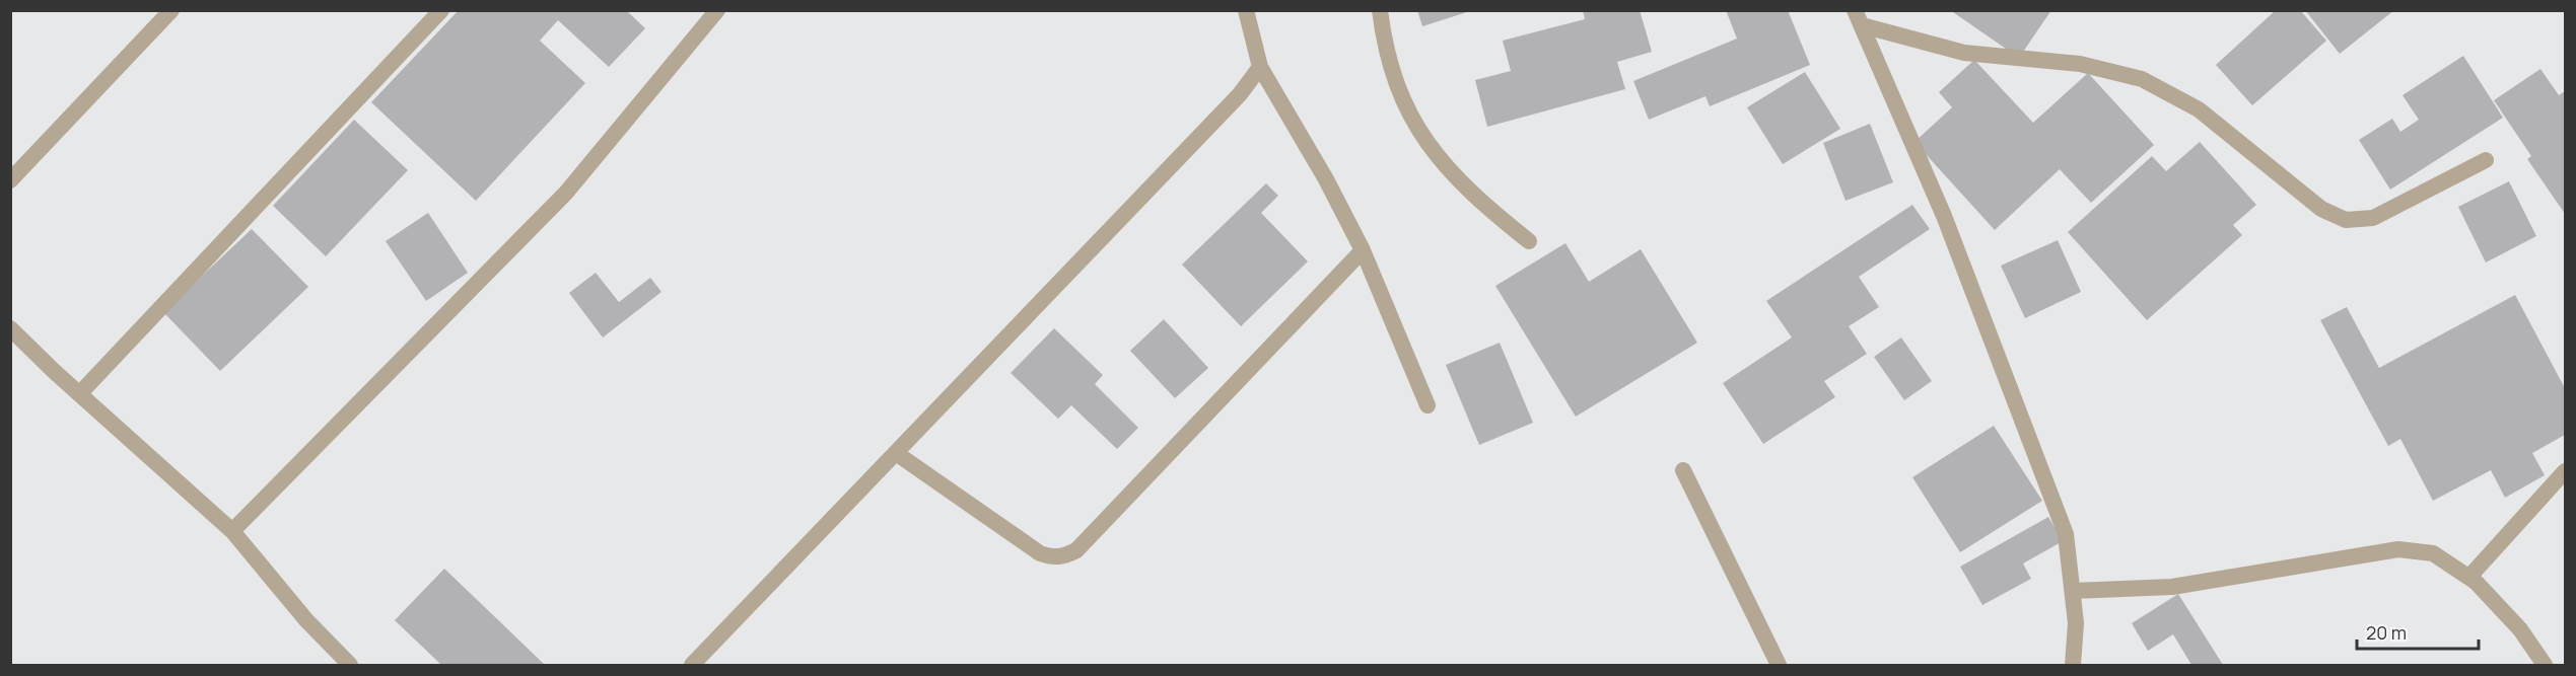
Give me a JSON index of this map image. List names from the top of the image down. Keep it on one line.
{"scale_bar":"20 m"}
